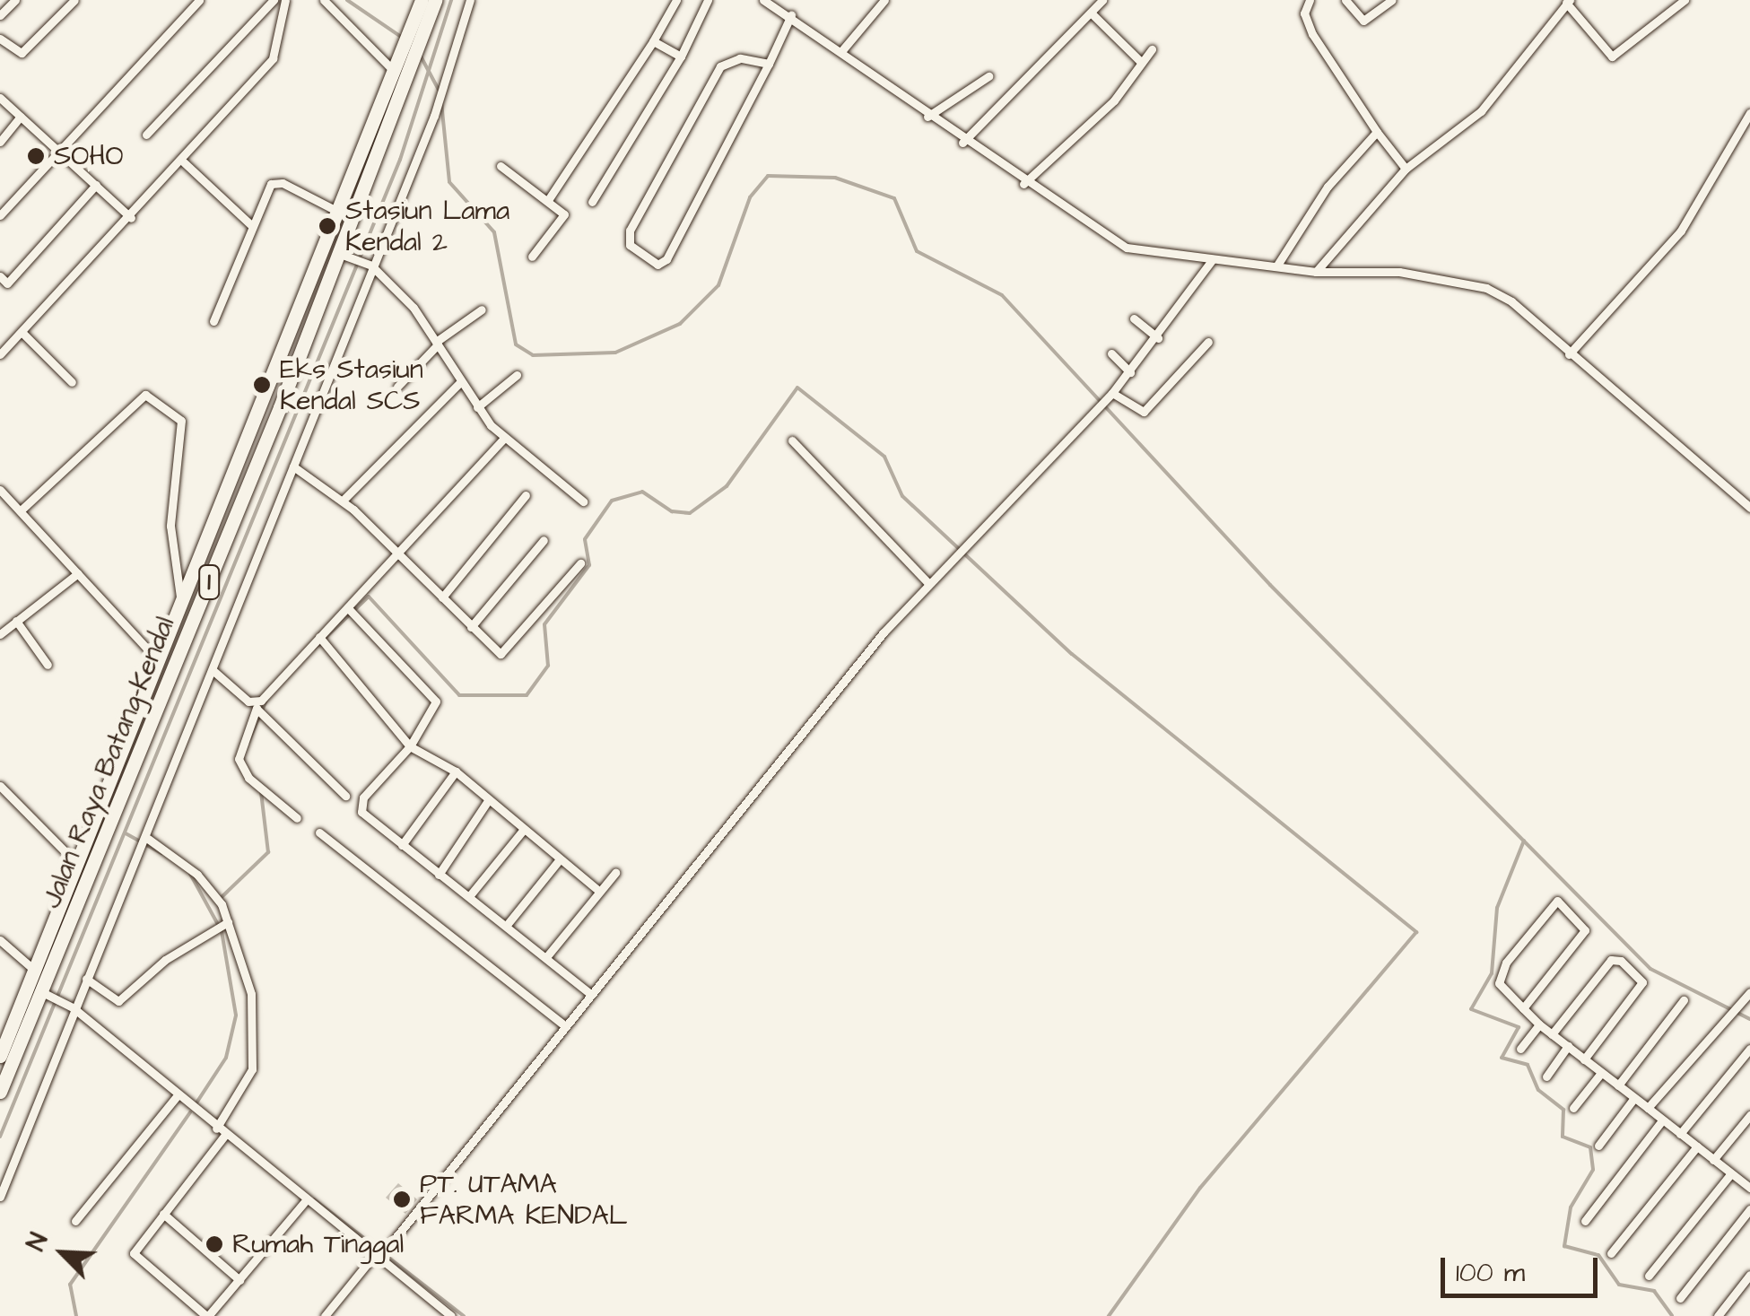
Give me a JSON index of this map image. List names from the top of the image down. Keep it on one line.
{"streets":{"highway":["1","Jalan Raya Batang-Kendal"]},"places":["SOHO","Stasiun Lama Kendal 2","Eks Stasiun Kendal SCS","PT. UTAMA FARMA KENDAL","Rumah Tinggal"],"scale_bar":"100 m","north":"top left"}
